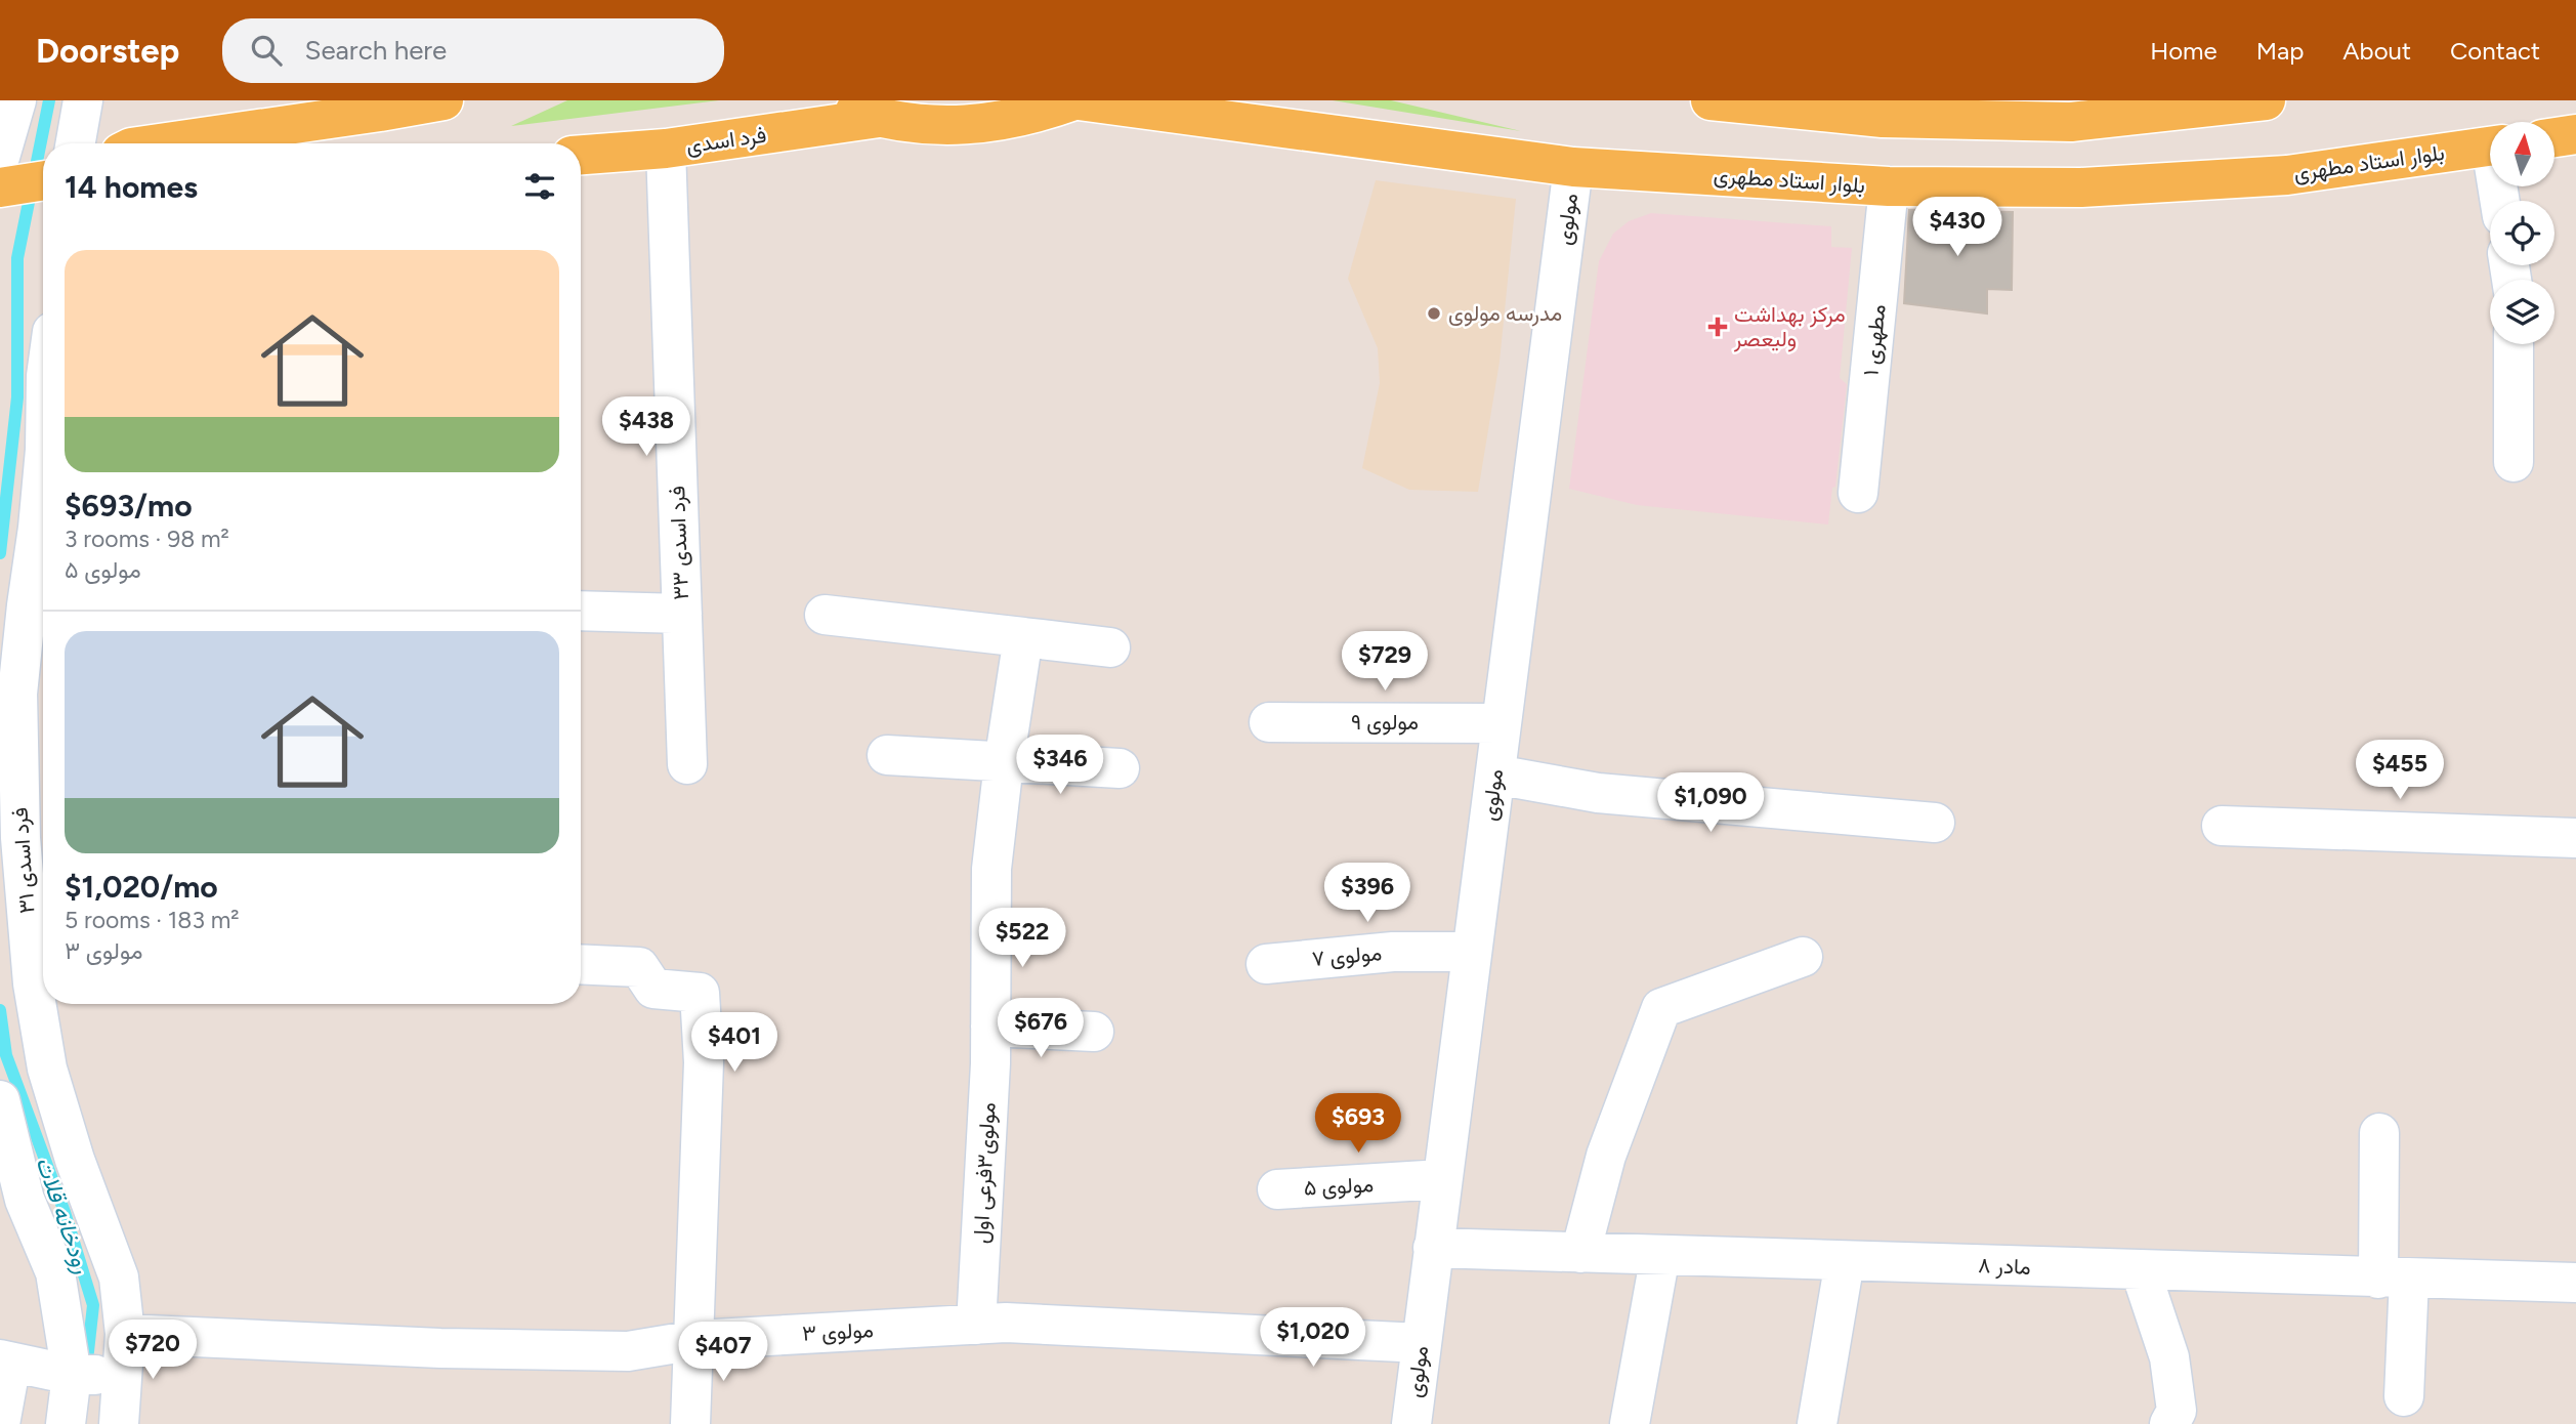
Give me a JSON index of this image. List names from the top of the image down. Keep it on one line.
{"streets":{"main road":["فرد اسدی","بلوار استاد مطهری"],"street":["مولوی","مطهری ۱","فرد اسدی ۳۳","مولوی ۹","فرد اسدی ۳۱","مولوی ۷","مولوی۳فرعی اول","مولوی ۵","مادر ۸","مولوی ۳"]},"crossings":[["فرد اسدی","فرد اسدی ۳۳"],["بلوار استاد مطهری","مولوی"],["بلوار استاد مطهری","مطهری ۱"],["مولوی","مولوی ۹"],["مولوی","مولوی ۷"],["مولوی","مولوی ۵"],["مولوی","مادر ۸"],["مولوی","مولوی ۳"],["فرد اسدی ۳۱","مولوی ۳"],["مولوی۳فرعی اول","مولوی ۳"]],"water":["رودخانه قلات"],"places":{"other":["مدرسه مولوی"],"health":["مرکز بهداشت ولیعصر"]},"north":"top","page":{"header":"Doorstep","search":"Search here","nav":["Home","Map","About","Contact"],"heading":"14 homes","price":["$430","$438","$729","$346","$455","$1,090","$396","$522","$676","$401","$693","$1,020","$720","$407"],"list":[{"name":"$693/mo","note":"3 rooms · 98 m² · مولوی ۵"},{"name":"$1,020/mo","note":"5 rooms · 183 m² · مولوی ۳"}]}}
